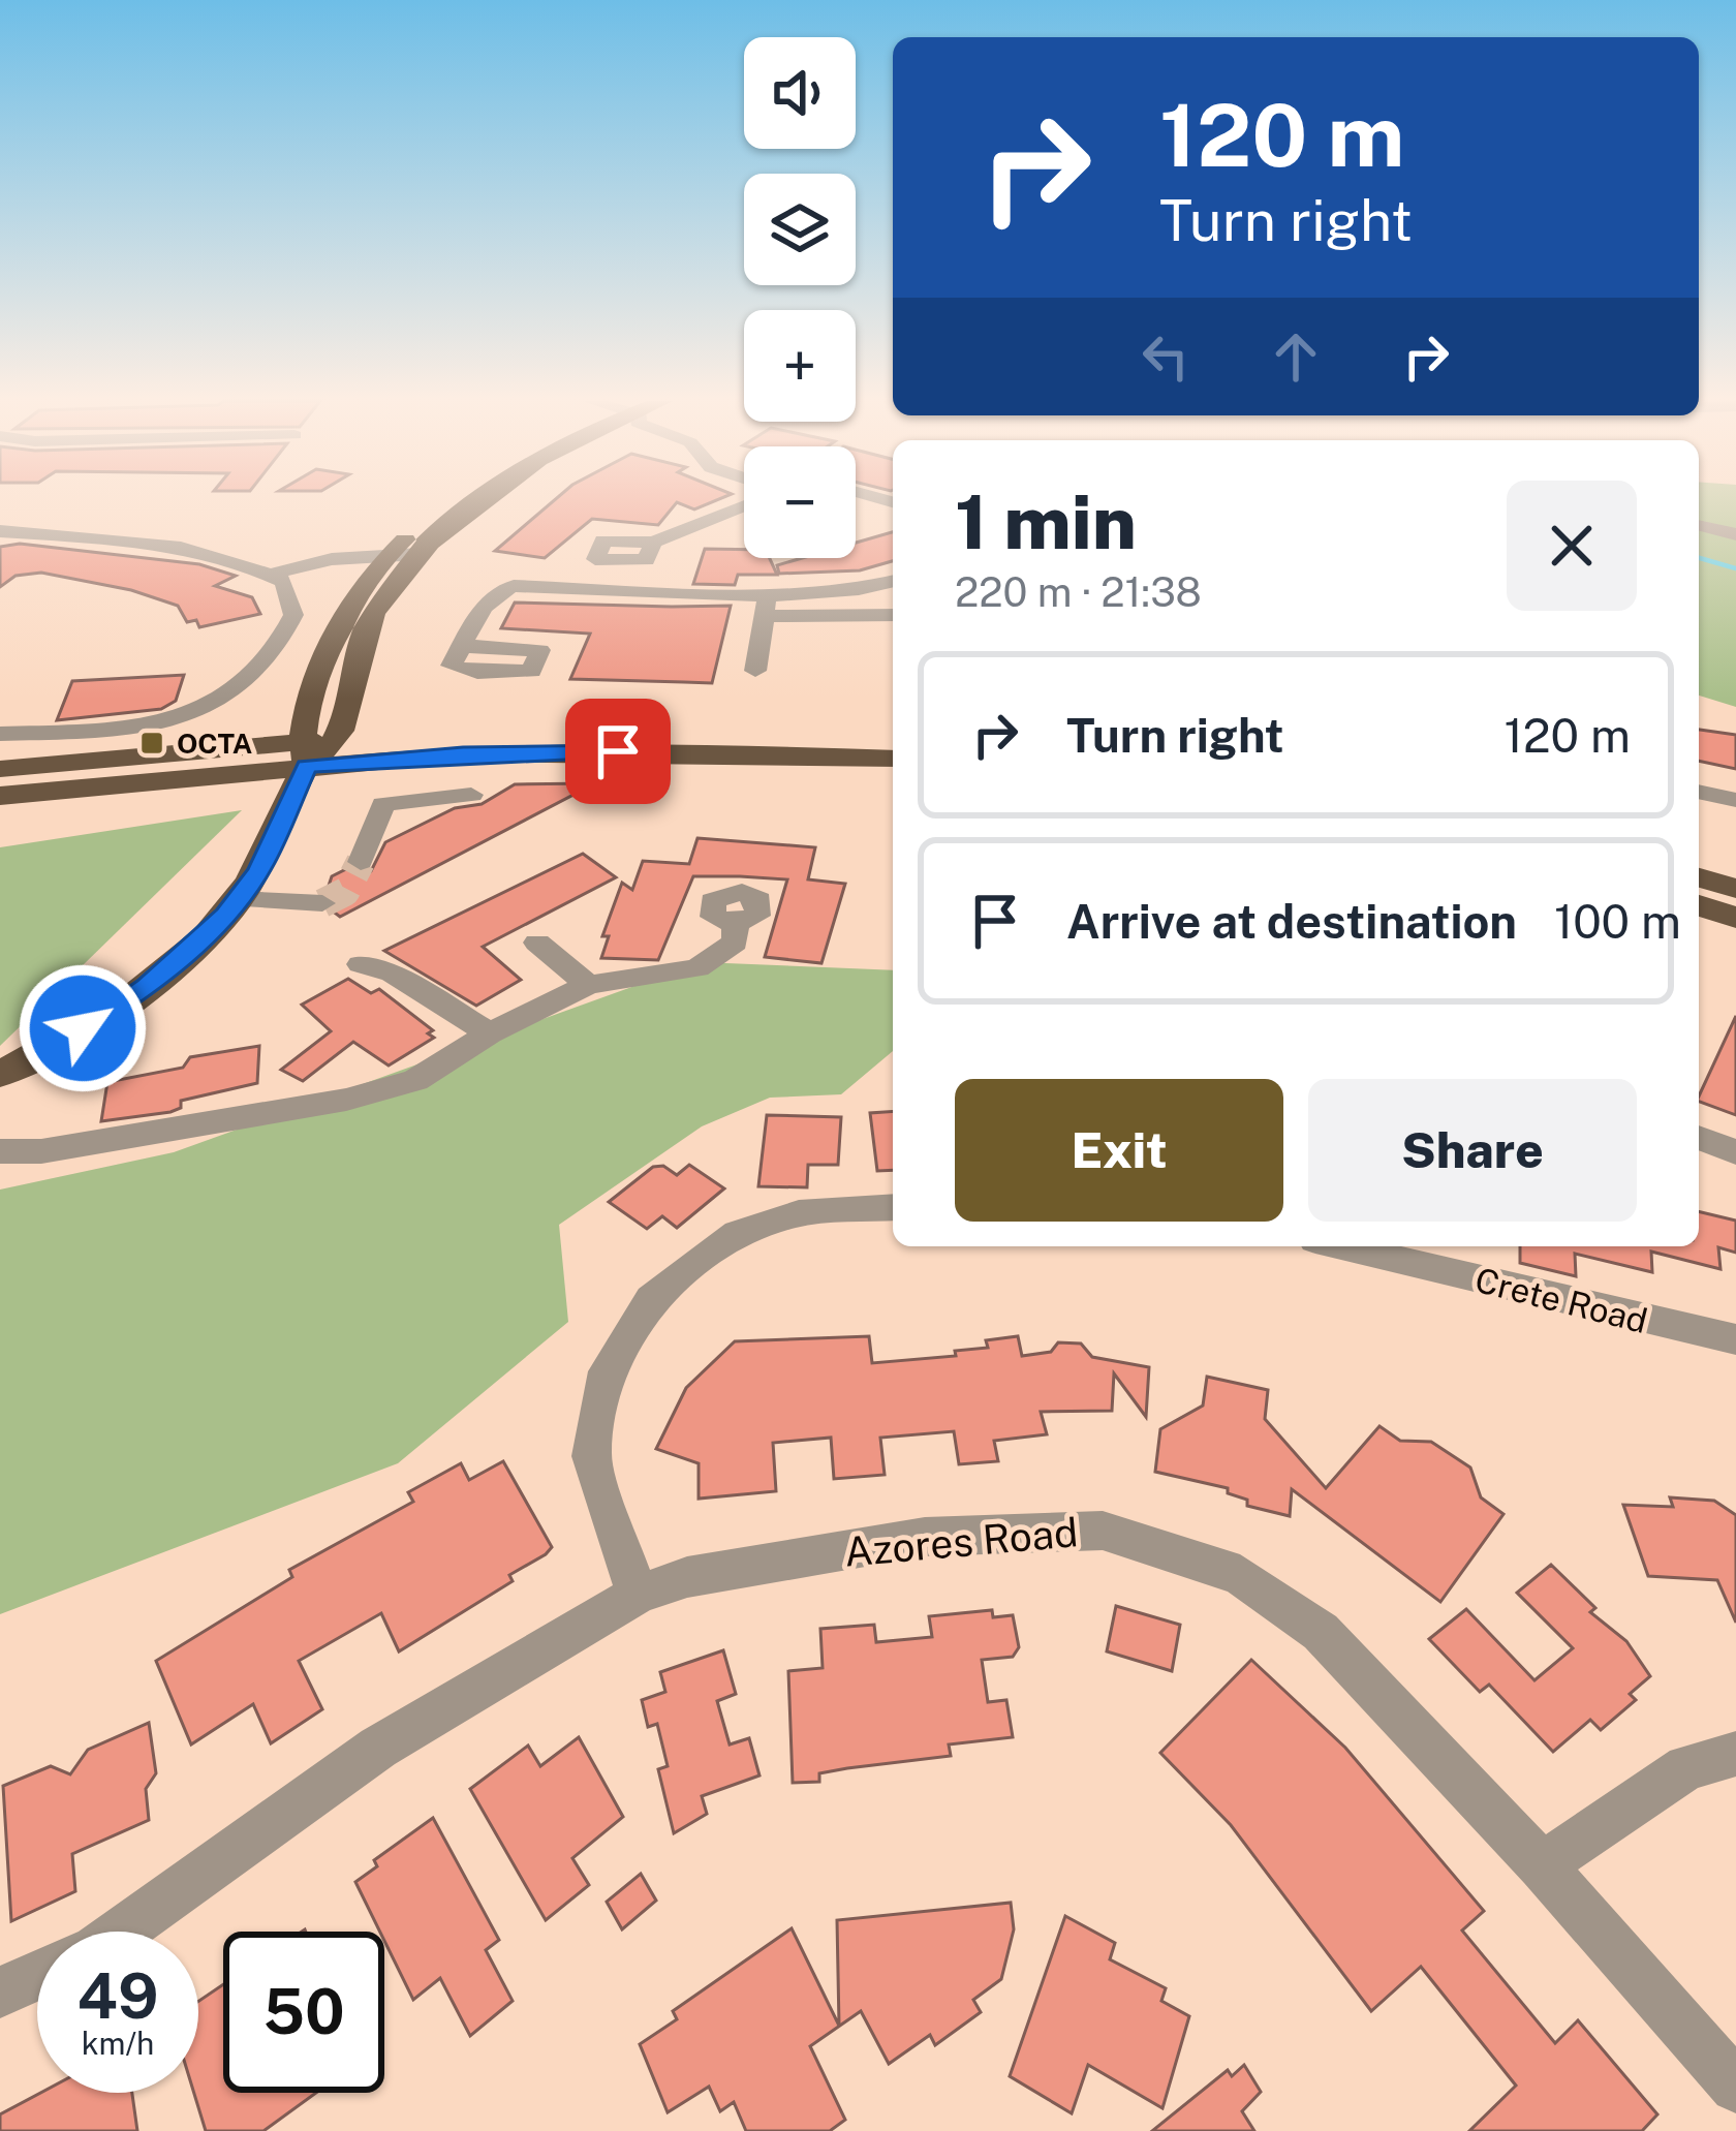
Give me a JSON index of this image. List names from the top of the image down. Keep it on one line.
{"streets":{"street":["Crete Road","Azores Road"]},"places":{"transit":["OCTA"]},"page":{"map_buttons":["+","−"],"turn":["120 m","Turn right"],"heading":["1 min","220 m · 21:38"],"list":[{"name":"Turn right","value":"120 m"},{"name":"Arrive at destination","value":"100 m"}],"buttons":["Exit","Share"],"speed":"49 km/h","limit":"50"}}
